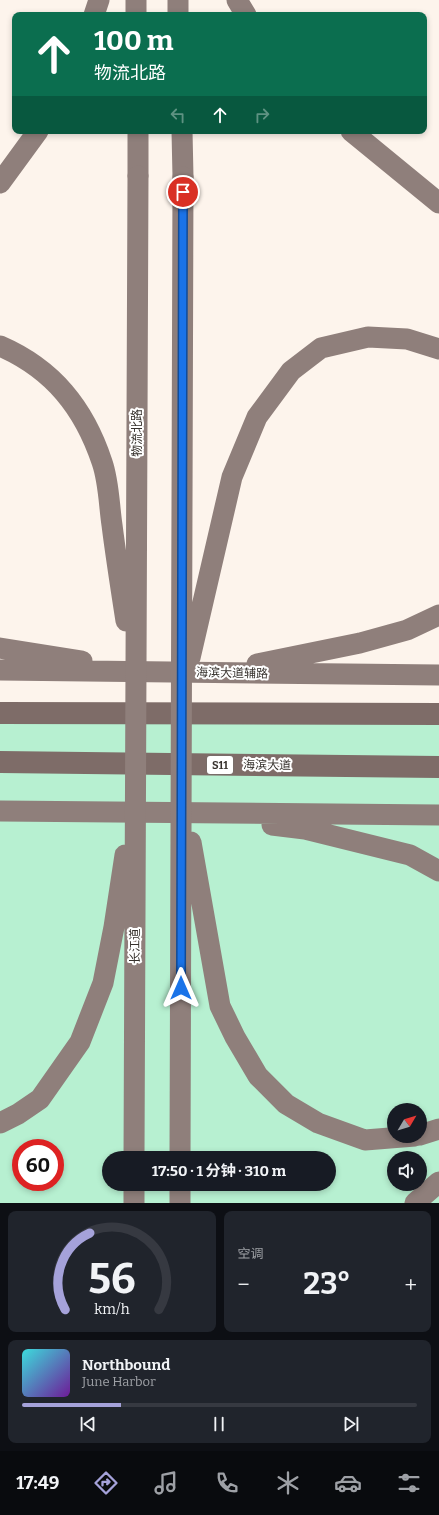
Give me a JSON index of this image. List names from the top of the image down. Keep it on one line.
{"streets":{"highway":["S11","海滨大道"],"main road":["物流北路","海滨大道辅路","长江道"]},"crossings":[["物流北路","长江道"]],"north":"top right","page":{"turn":["100 m","物流北路"],"limit":"60","trip":"17:50 · 1 分钟 · 310 m","tile":"空调","heat":["−","23°","+"],"song":["Northbound","June Harbor"],"tabs":"17:49","gauge":["56","km/h"]}}
